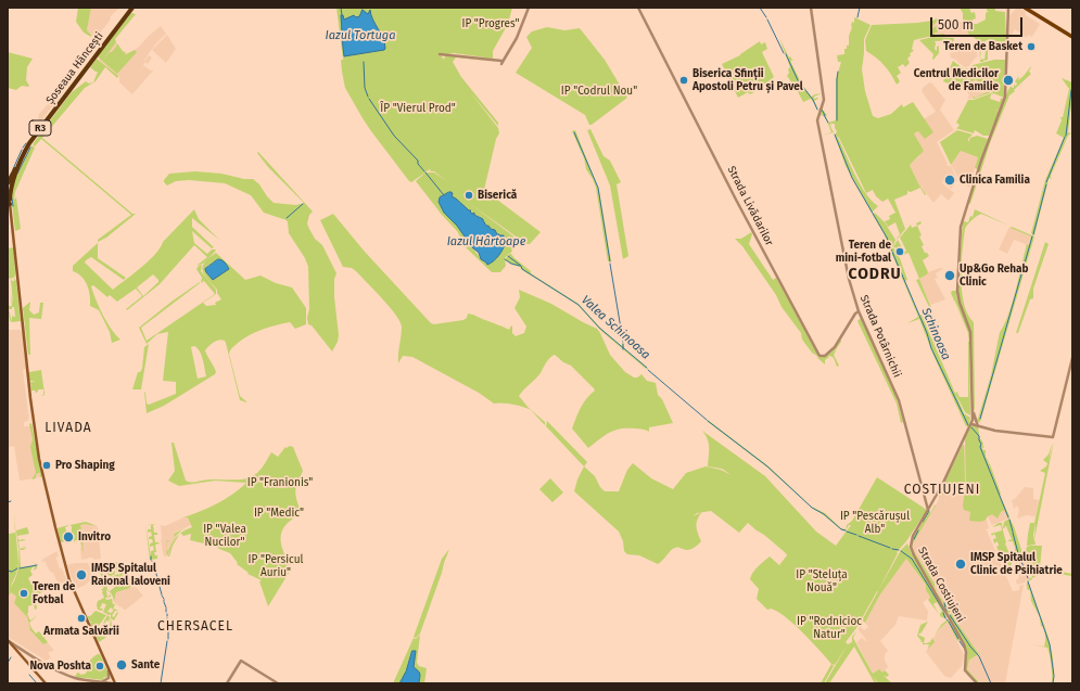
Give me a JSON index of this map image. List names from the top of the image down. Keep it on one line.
{"streets":{"highway":["Șoseaua Hâncești","R3"],"street":["Strada Livădarilor","Strada Potârnichii","Strada Costiujeni"]},"crossings":[["Șoseaua Hâncești","R3"],["Strada Livădarilor","Strada Potârnichii"],["Strada Potârnichii","Strada Costiujeni"]],"districts":["CODRU","LIVADA","COSTIUJENI","CHERSACEL"],"water":["Iazul Tortuga","Iazul Hârtoape","Valea Schinoasa","Schinoasa"],"parks":["IP \"Progres\"","IP \"Codrul Nou\"","ÎP \"Vierul Prod\"","IP \"Franionis\"","IP \"Medic\"","IP \"Pescărușul Alb\"","IP \"Valea Nucilor\"","IP \"Persicul Auriu\"","IP \"Steluța Nouă\"","IP \"Rodnicioc Natur\""],"places":["Teren de Basket","Biserica Sfinții Apostoli Petru și Pavel","Centrul Medicilor de Familie","Clinica Familia","Biserică","Teren de mini-fotbal","Up&Go Rehab Clinic","Pro Shaping","Invitro","IMSP Spitalul Clinic de Psihiatrie","IMSP Spitalul Raional Ialoveni","Teren de Fotbal","Armata Salvării","Sante","Nova Poshta"],"scale_bar":"500 m"}
